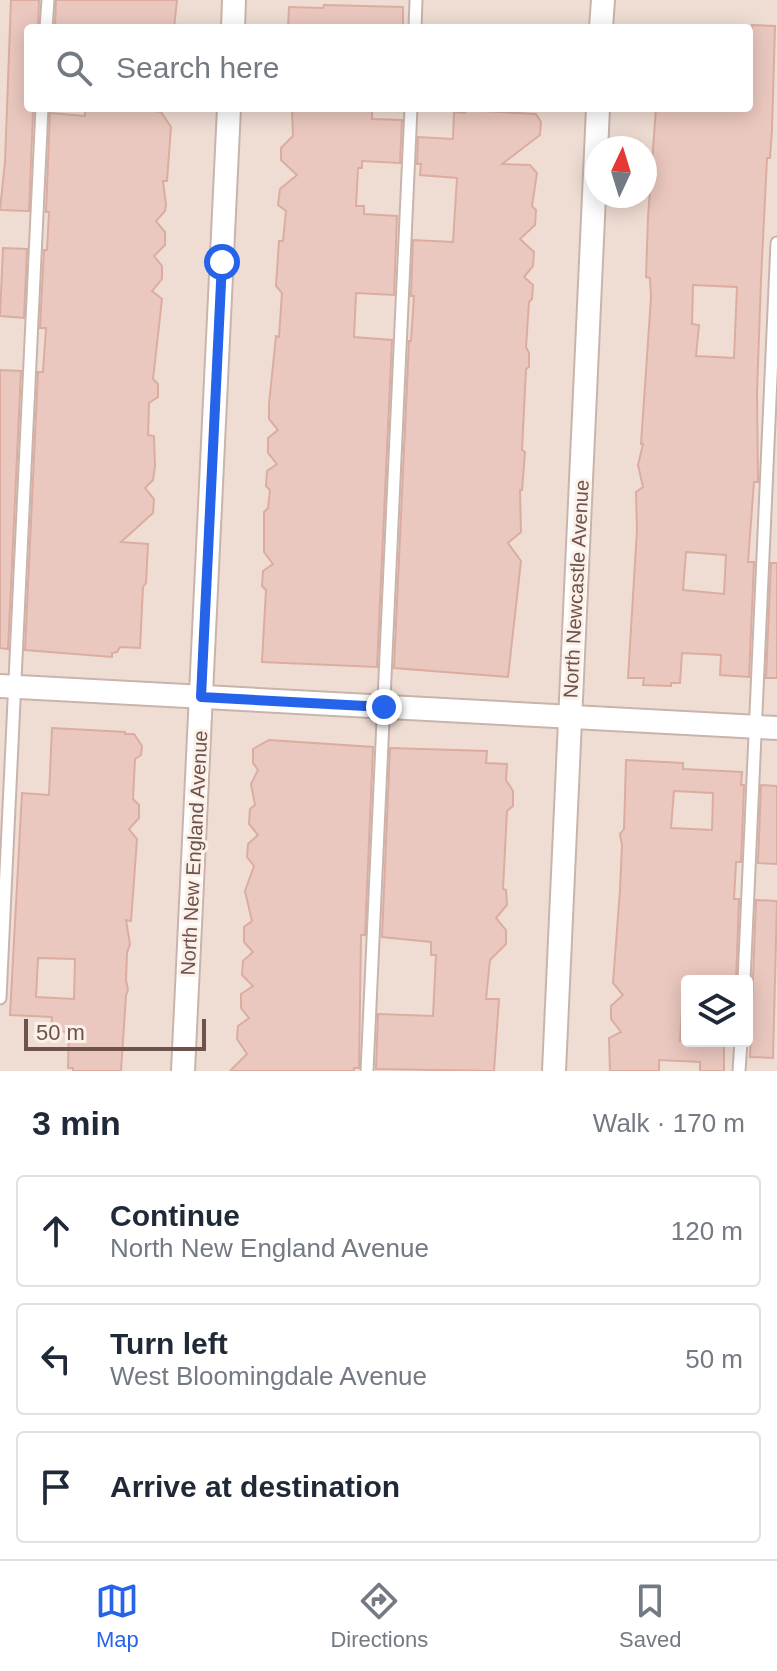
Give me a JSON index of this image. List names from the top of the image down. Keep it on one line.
{"streets":{"street":["North Newcastle Avenue","North New England Avenue"]},"scale_bar":"50 m","north":"top","page":{"search":"Search here","scale":"50 m","heading":["3 min","Walk · 170 m"],"list":[["Continue","North New England Avenue","120 m"],["Turn left","West Bloomingdale Avenue","50 m"],"Arrive at destination"],"nav":["Map","Directions","Saved"]}}
